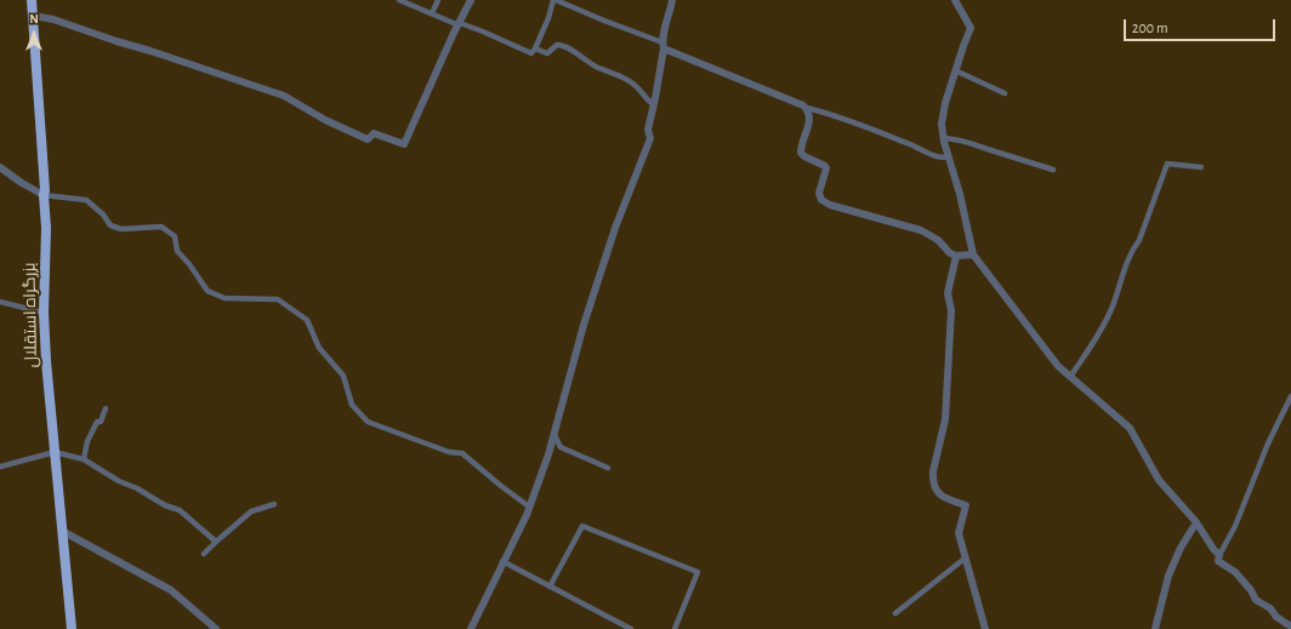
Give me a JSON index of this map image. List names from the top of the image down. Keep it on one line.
{"streets":{"highway":["بزرگراه استقلال"]},"scale_bar":"200 m","north":"top"}
